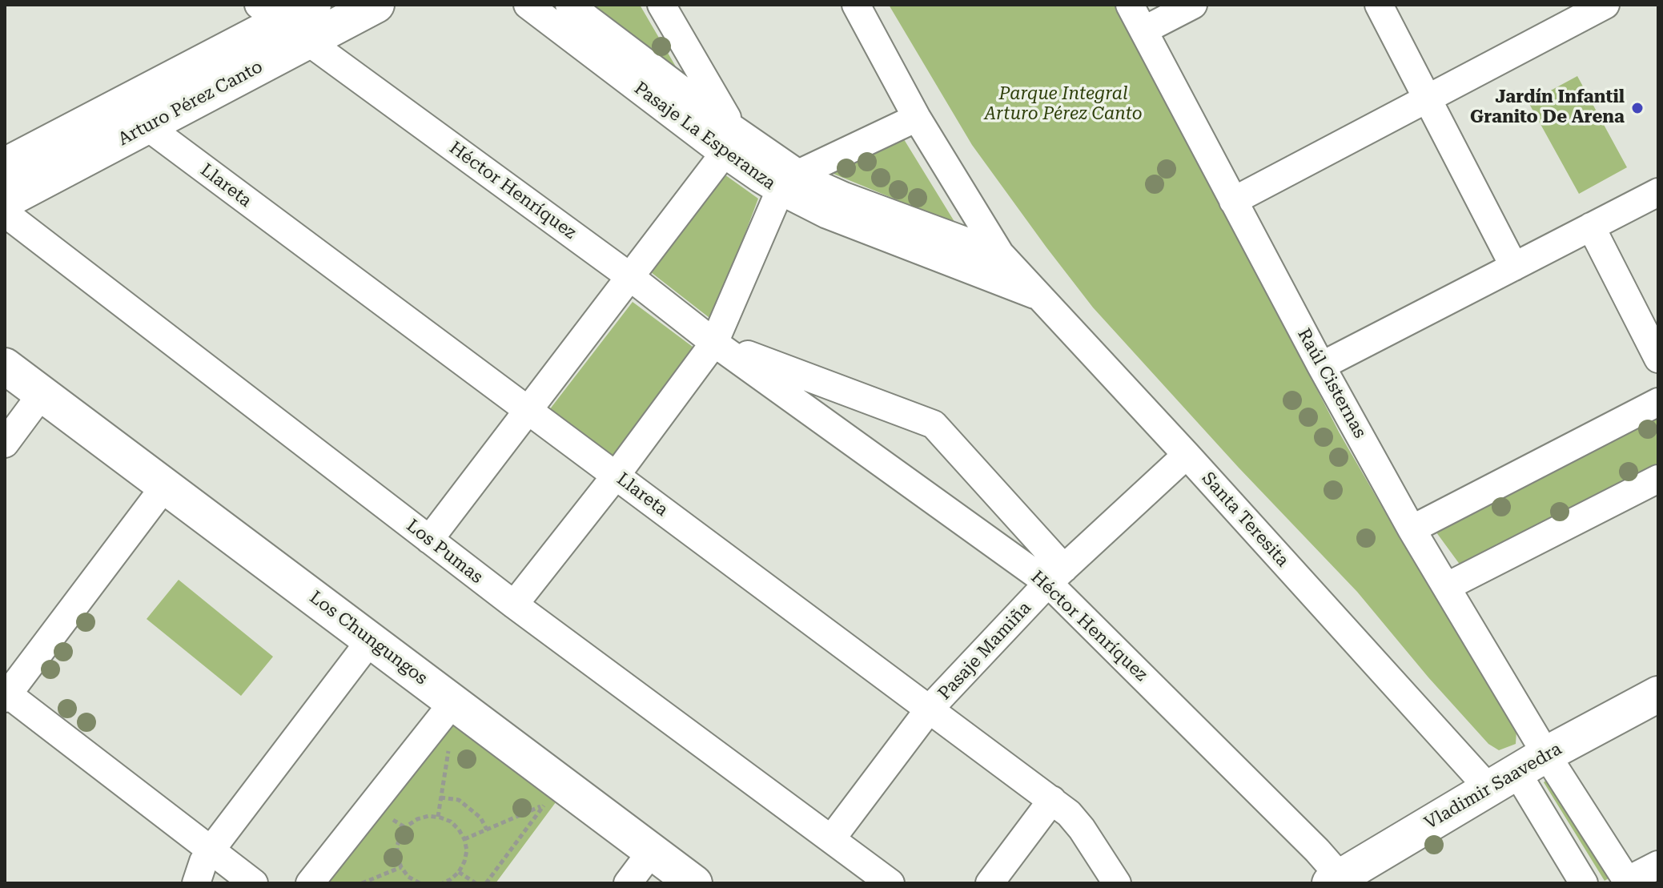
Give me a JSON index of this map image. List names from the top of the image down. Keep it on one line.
{"streets":{"street":["Arturo Pérez Canto","Pasaje La Esperanza","Llareta","Héctor Henríquez","Raúl Cisternas","Santa Teresita","Los Pumas","Los Chungungos","Pasaje Mamiña","Vladimir Saavedra"]},"crossings":[["Arturo Pérez Canto","Llareta"],["Arturo Pérez Canto","Héctor Henríquez"],["Pasaje La Esperanza","Santa Teresita"],["Llareta","Pasaje Mamiña"],["Héctor Henríquez","Pasaje Mamiña"],["Héctor Henríquez","Vladimir Saavedra"],["Raúl Cisternas","Vladimir Saavedra"],["Santa Teresita","Pasaje Mamiña"],["Santa Teresita","Vladimir Saavedra"],["Los Pumas","Pasaje Mamiña"]],"parks":["Parque Integral Arturo Pérez Canto"],"places":["Jardín Infantil Granito De Arena"]}
